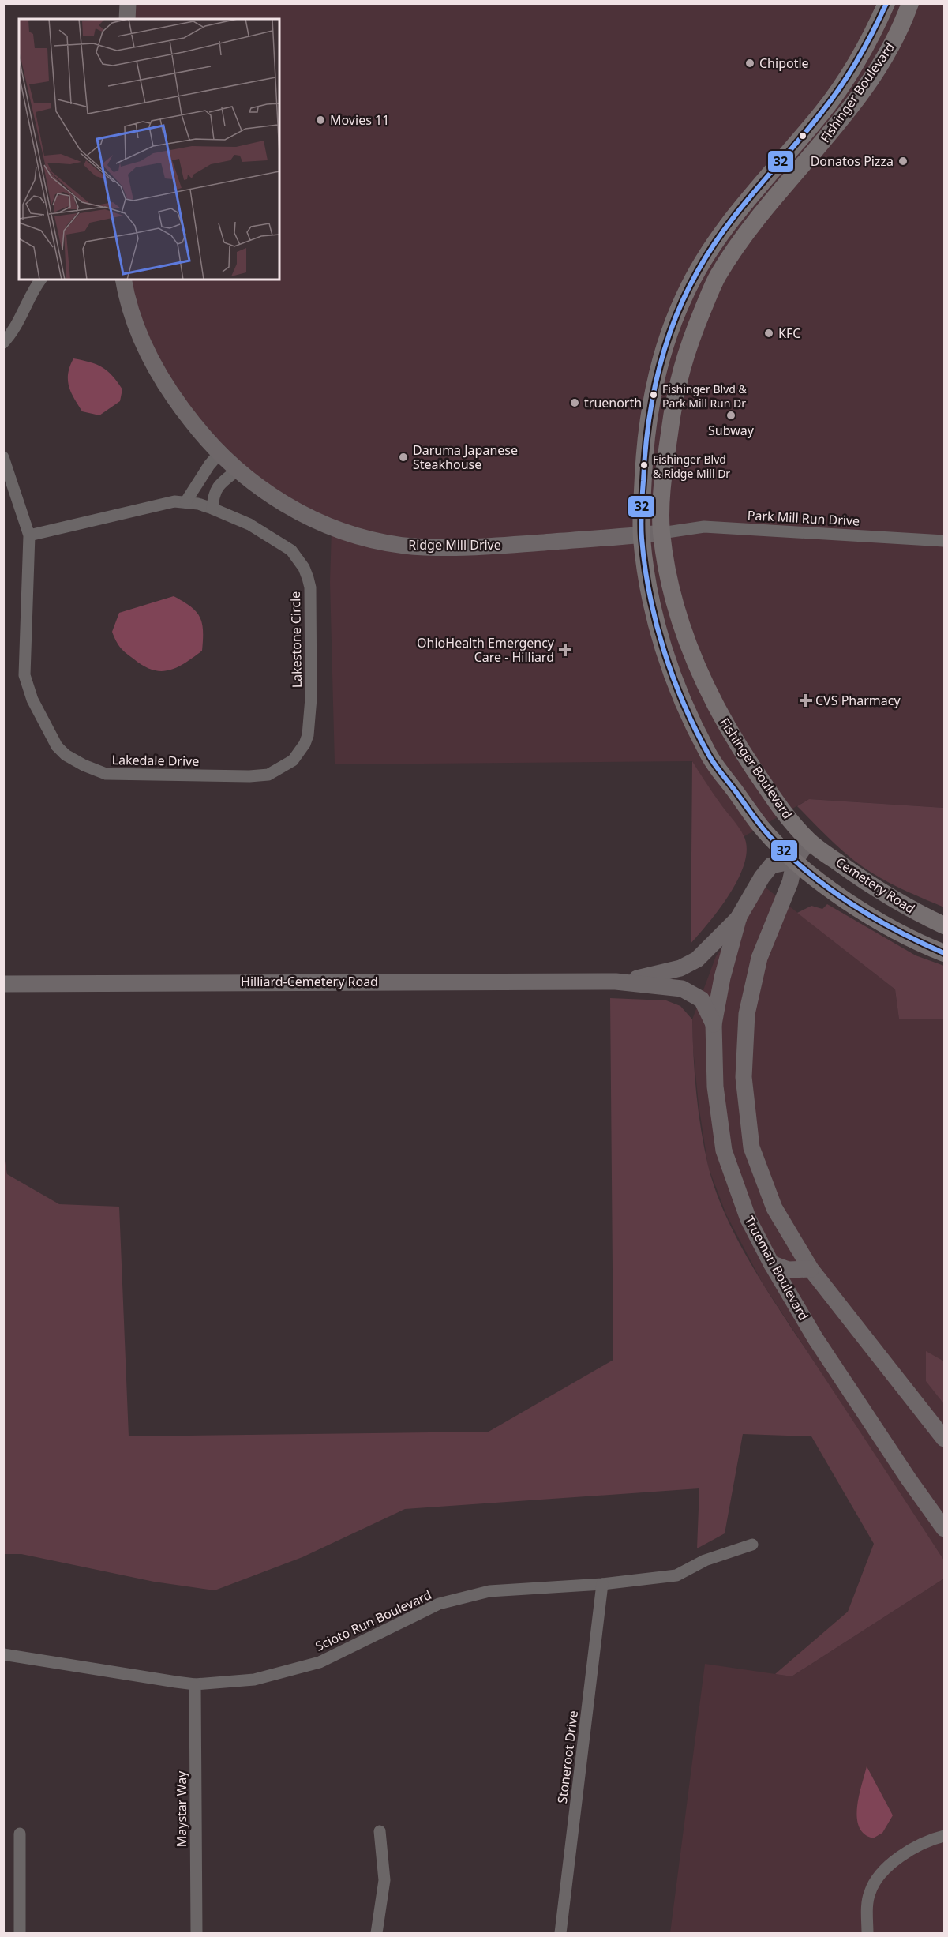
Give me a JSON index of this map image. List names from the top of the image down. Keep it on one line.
{"streets":{"main road":["Fishinger Boulevard","Ridge Mill Drive","Cemetery Road","Hilliard-Cemetery Road","Trueman Boulevard"],"street":["Park Mill Run Drive","Lakestone Circle","Lakedale Drive","Scioto Run Boulevard","Stoneroot Drive","Maystar Way"]},"crossings":[["Fishinger Boulevard","Park Mill Run Drive"],["Fishinger Boulevard","Ridge Mill Drive"],["Fishinger Boulevard","Cemetery Road"],["Fishinger Boulevard","Trueman Boulevard"],["Park Mill Run Drive","Ridge Mill Drive"],["Lakestone Circle","Lakedale Drive"],["Cemetery Road","Trueman Boulevard"],["Hilliard-Cemetery Road","Trueman Boulevard"],["Scioto Run Boulevard","Stoneroot Drive"],["Scioto Run Boulevard","Maystar Way"]],"places":{"other":["Chipotle","Movies 11","Donatos Pizza","KFC","Fishinger Blvd & Park Mill Run Dr","truenorth","Subway","Daruma Japanese Steakhouse","Fishinger Blvd & Ridge Mill Dr"],"health":["OhioHealth Emergency Care - Hilliard","CVS Pharmacy"]},"lines":["transit line 32"]}
